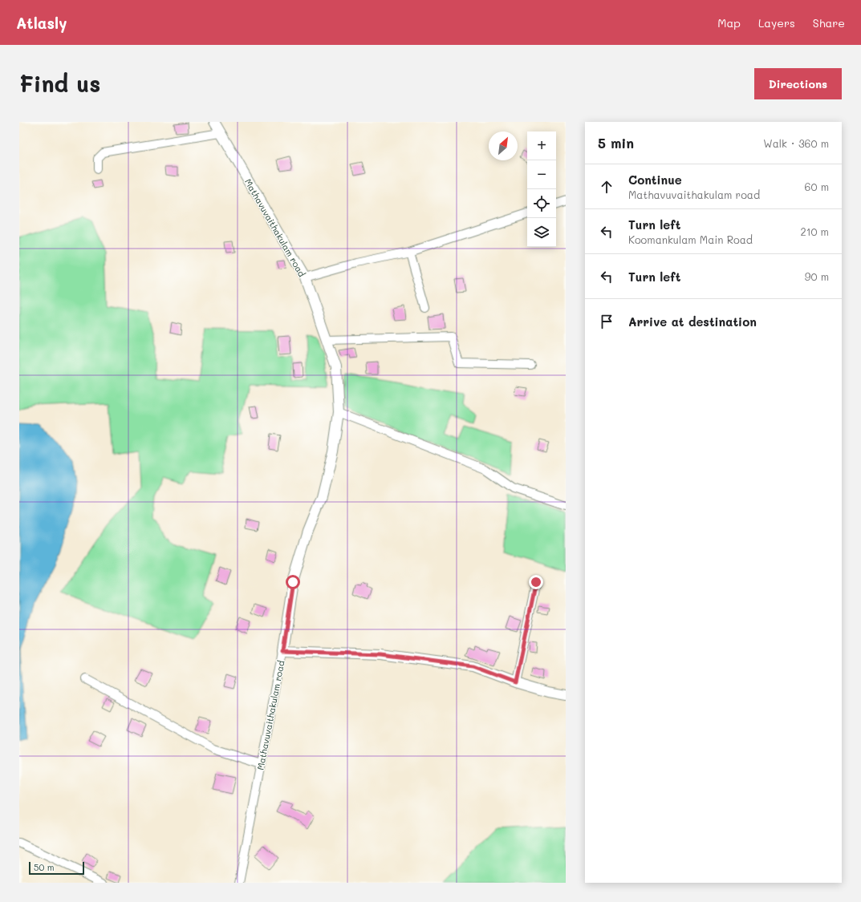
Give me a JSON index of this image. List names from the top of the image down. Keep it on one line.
{"streets":{"street":["Mathavuvaithakulam road"]},"scale_bar":"50 m","north":"top right","page":{"header":"Atlasly","nav":["Map","Layers","Share"],"buttons":"Directions","title":"Find us","heading":["5 min","Walk · 360 m"],"map_buttons":["+","−"],"list":[["Continue","Mathavuvaithakulam road","60 m"],["Turn left","Koomankulam Main Road","210 m"],["Turn left","90 m"],"Arrive at destination"],"scale":"50 m"}}
